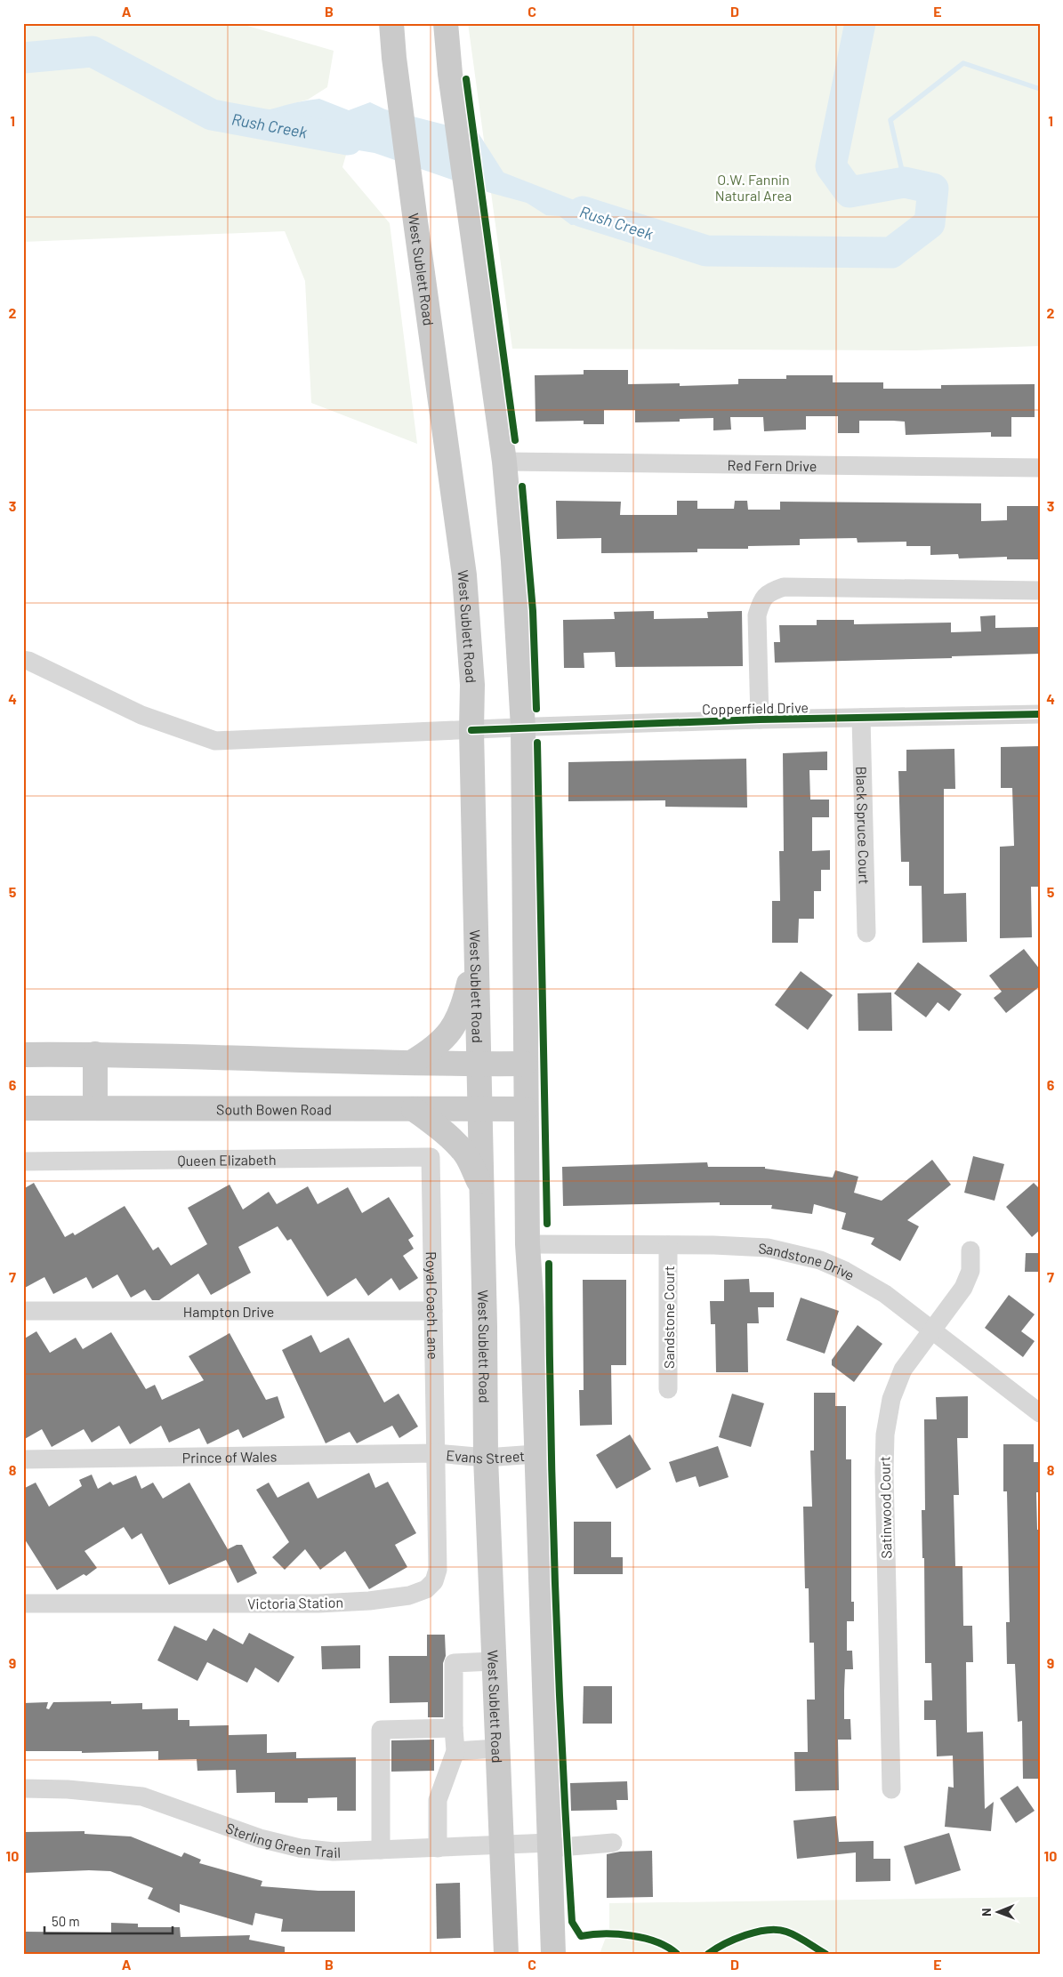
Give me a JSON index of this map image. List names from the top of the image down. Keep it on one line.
{"streets":{"main road":["West Sublett Road","South Bowen Road"],"street":["Red Fern Drive","Copperfield Drive","Black Spruce Court","Queen Elizabeth","Sandstone Drive","Royal Coach Lane","Hampton Drive","Sandstone Court","Evans Street","Prince of Wales","Satinwood Court","Victoria Station","Sterling Green Trail"]},"crossings":[["West Sublett Road","Copperfield Drive"],["West Sublett Road","South Bowen Road"],["West Sublett Road","Evans Street"],["West Sublett Road","Sterling Green Trail"],["Copperfield Drive","Black Spruce Court"],["Queen Elizabeth","Royal Coach Lane"],["Sandstone Drive","Sandstone Court"],["Sandstone Drive","Satinwood Court"],["Royal Coach Lane","Hampton Drive"],["Royal Coach Lane","Evans Street"],["Royal Coach Lane","Prince of Wales"],["Royal Coach Lane","Victoria Station"],["Evans Street","Prince of Wales"],["Evans Street","Victoria Station"],["Prince of Wales","Victoria Station"]],"water":["Rush Creek"],"parks":["O.W. Fannin Natural Area"],"scale_bar":"50 m","north":"left","grid":{"columns":["A","B","C","D","E"],"rows":["1","2","3","4","5","6","7","8","9","10"]}}
